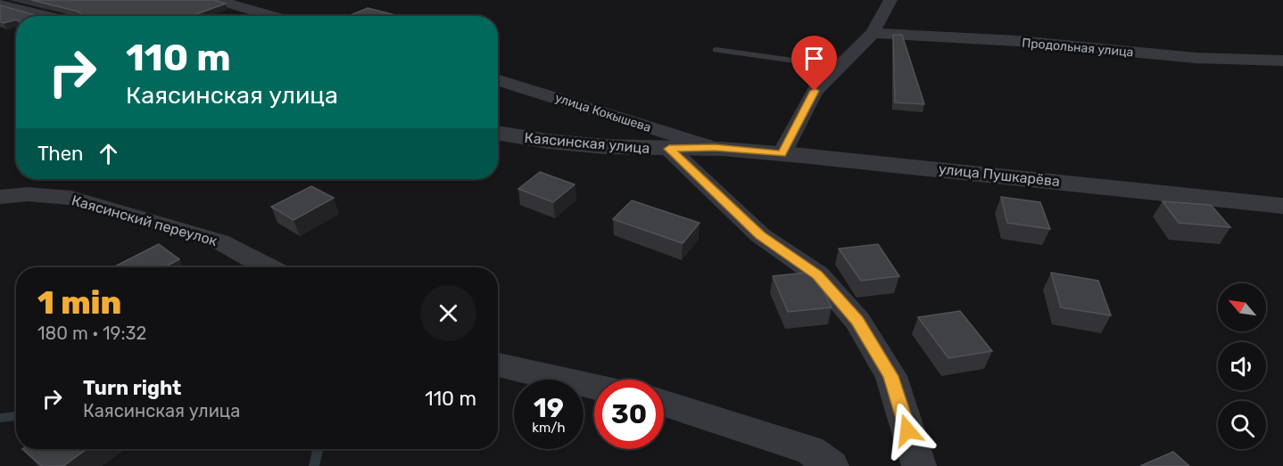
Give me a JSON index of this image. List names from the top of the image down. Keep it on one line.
{"streets":{"street":["Продольная улица","улица Кокышева","Каясинская улица","улица Пушкарёва","Каясинский переулок"]},"crossings":[["улица Кокышева","Каясинская улица"],["улица Кокышева","улица Пушкарёва"],["Каясинская улица","улица Пушкарёва"]],"north":"top left","page":{"turn":["110 m","Каясинская улица"],"then":"Then","heading":["1 min","180 m · 19:32"],"list":[{"name":"Turn right","note":"Каясинская улица","value":"110 m"}],"speed":"19 km/h","limit":"30"}}
